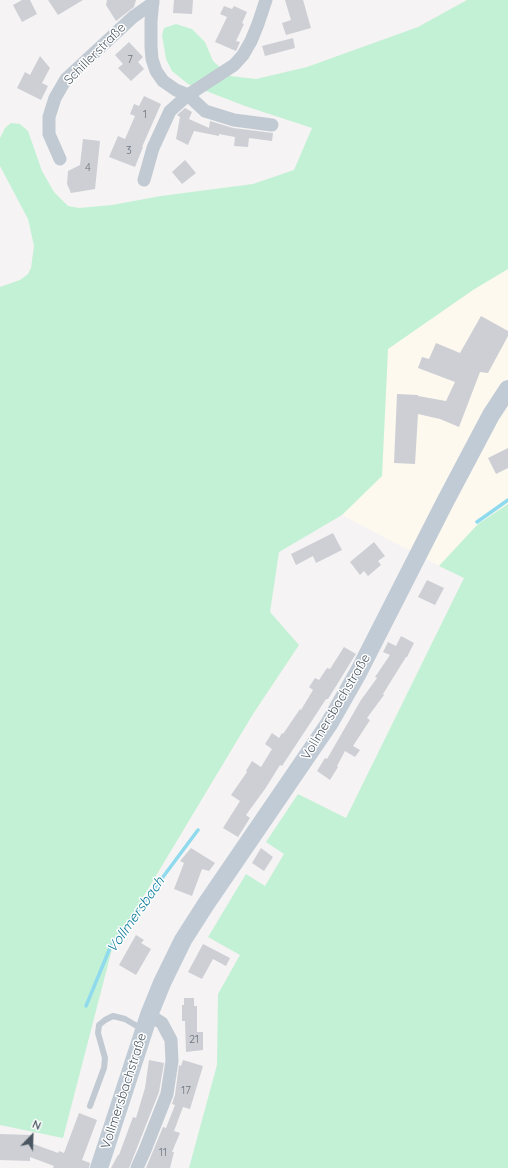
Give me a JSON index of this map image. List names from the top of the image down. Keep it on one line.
{"streets":{"main road":["Vollmersbachstraße"],"street":["Schillerstraße"]},"water":["Vollmersbach"],"house_numbers":["7","1","3","4","21","17","11"],"north":"top right"}
